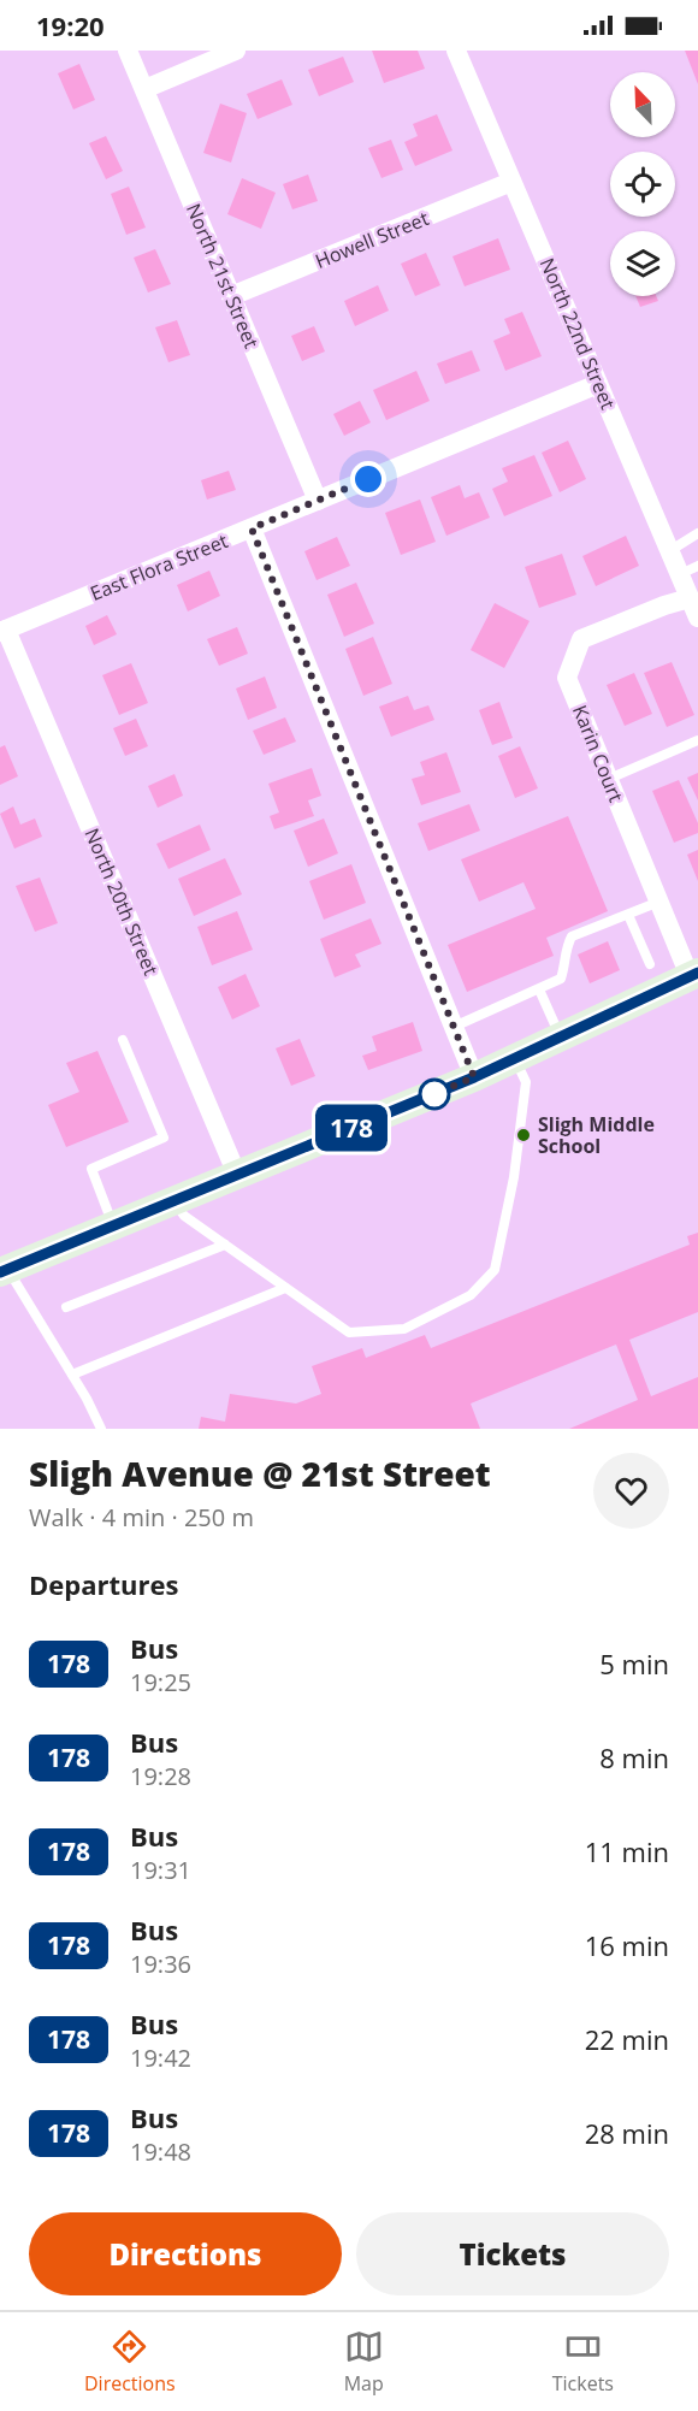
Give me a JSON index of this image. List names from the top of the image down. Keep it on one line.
{"streets":{"street":["Howell Street","North 21st Street","North 22nd Street","East Flora Street","Karin Court","North 20th Street"]},"crossings":[["Howell Street","North 21st Street"],["Howell Street","North 22nd Street"],["North 21st Street","East Flora Street"],["North 22nd Street","East Flora Street"],["North 22nd Street","Karin Court"],["East Flora Street","North 20th Street"]],"places":["Sligh Middle School"],"lines":["bus line 178"],"north":"top left","page":{"status":"19:20","on_map":"178","heading":[["Sligh Avenue @ 21st Street","Walk · 4 min · 250 m"],"Departures"],"list":[{"mark":"178","name":"Bus","note":"19:25","value":"5 min"},{"mark":"178","name":"Bus","note":"19:28","value":"8 min"},{"mark":"178","name":"Bus","note":"19:31","value":"11 min"},{"mark":"178","name":"Bus","note":"19:36","value":"16 min"},{"mark":"178","name":"Bus","note":"19:42","value":"22 min"},{"mark":"178","name":"Bus","note":"19:48","value":"28 min"}],"buttons":["Directions","Tickets"],"tabs":["Directions","Map","Tickets"]}}
